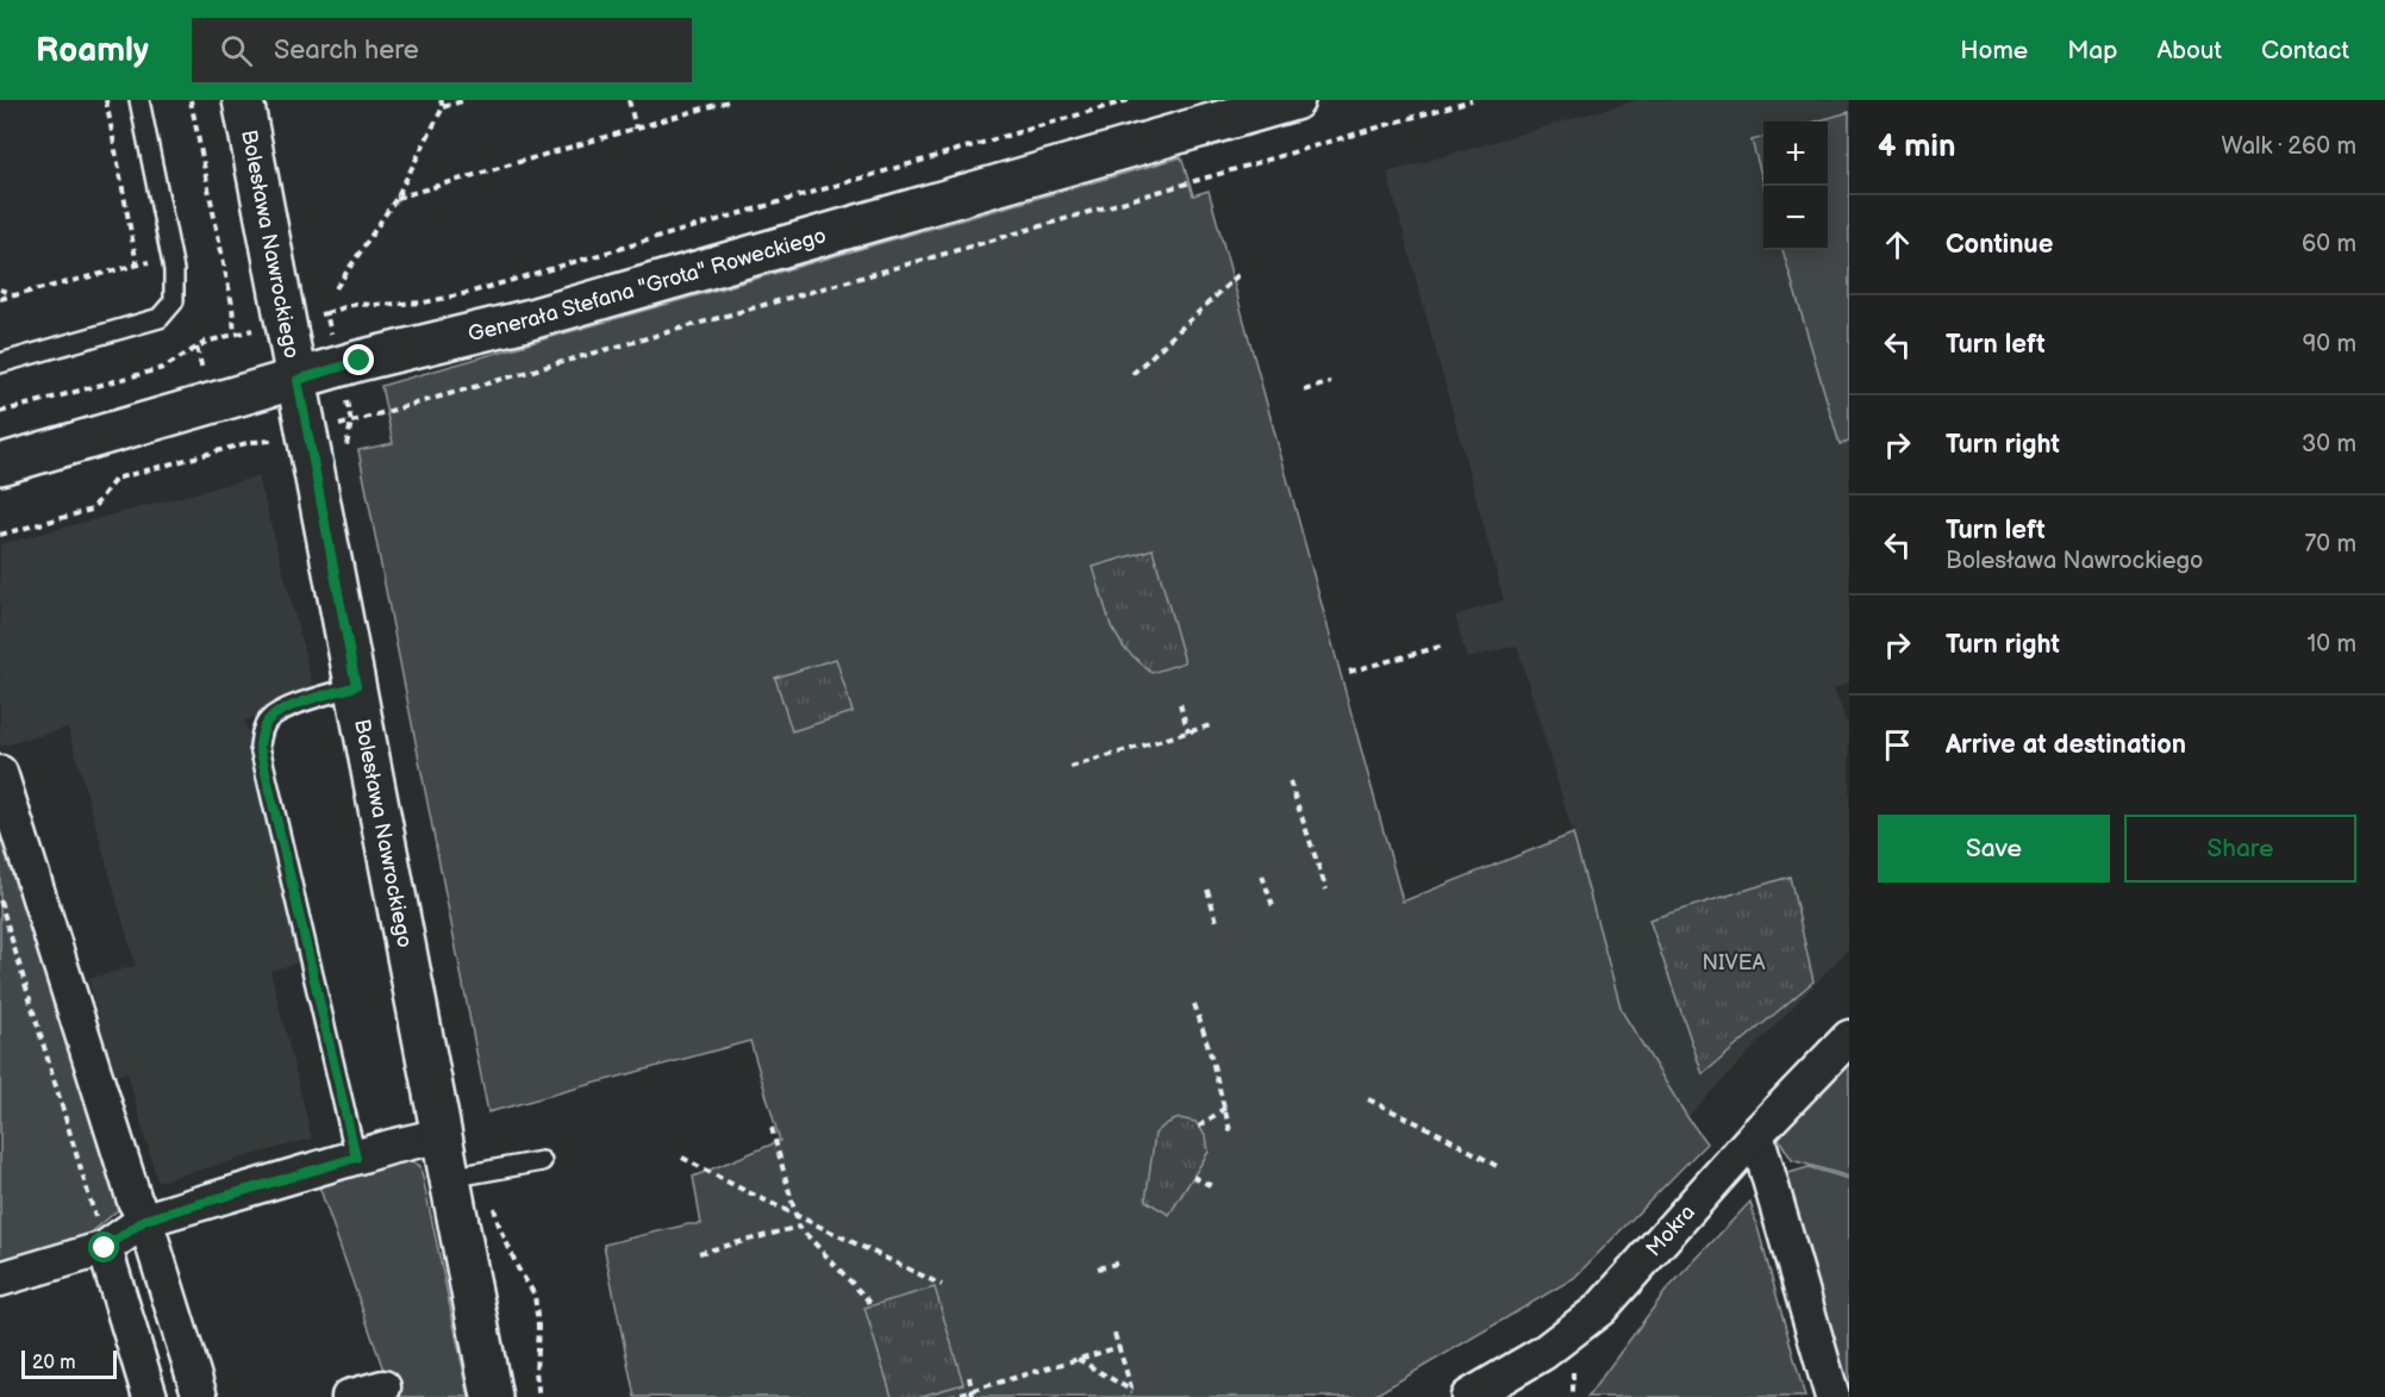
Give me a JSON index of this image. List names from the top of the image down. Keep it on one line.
{"streets":{"street":["Bolesława Nawrockiego","Generała Stefana \"Grota\" Roweckiego","Mokra"]},"crossings":[["Bolesława Nawrockiego","Generała Stefana \"Grota\" Roweckiego"]],"parks":["NIVEA"],"scale_bar":"20 m","page":{"header":"Roamly","search":"Search here","nav":["Home","Map","About","Contact"],"heading":["4 min","Walk · 260 m"],"map_buttons":["+","−"],"list":[["Continue","60 m"],["Turn left","90 m"],["Turn right","30 m"],["Turn left","Bolesława Nawrockiego","70 m"],["Turn right","10 m"],"Arrive at destination"],"buttons":["Save","Share"],"scale":"20 m"}}
